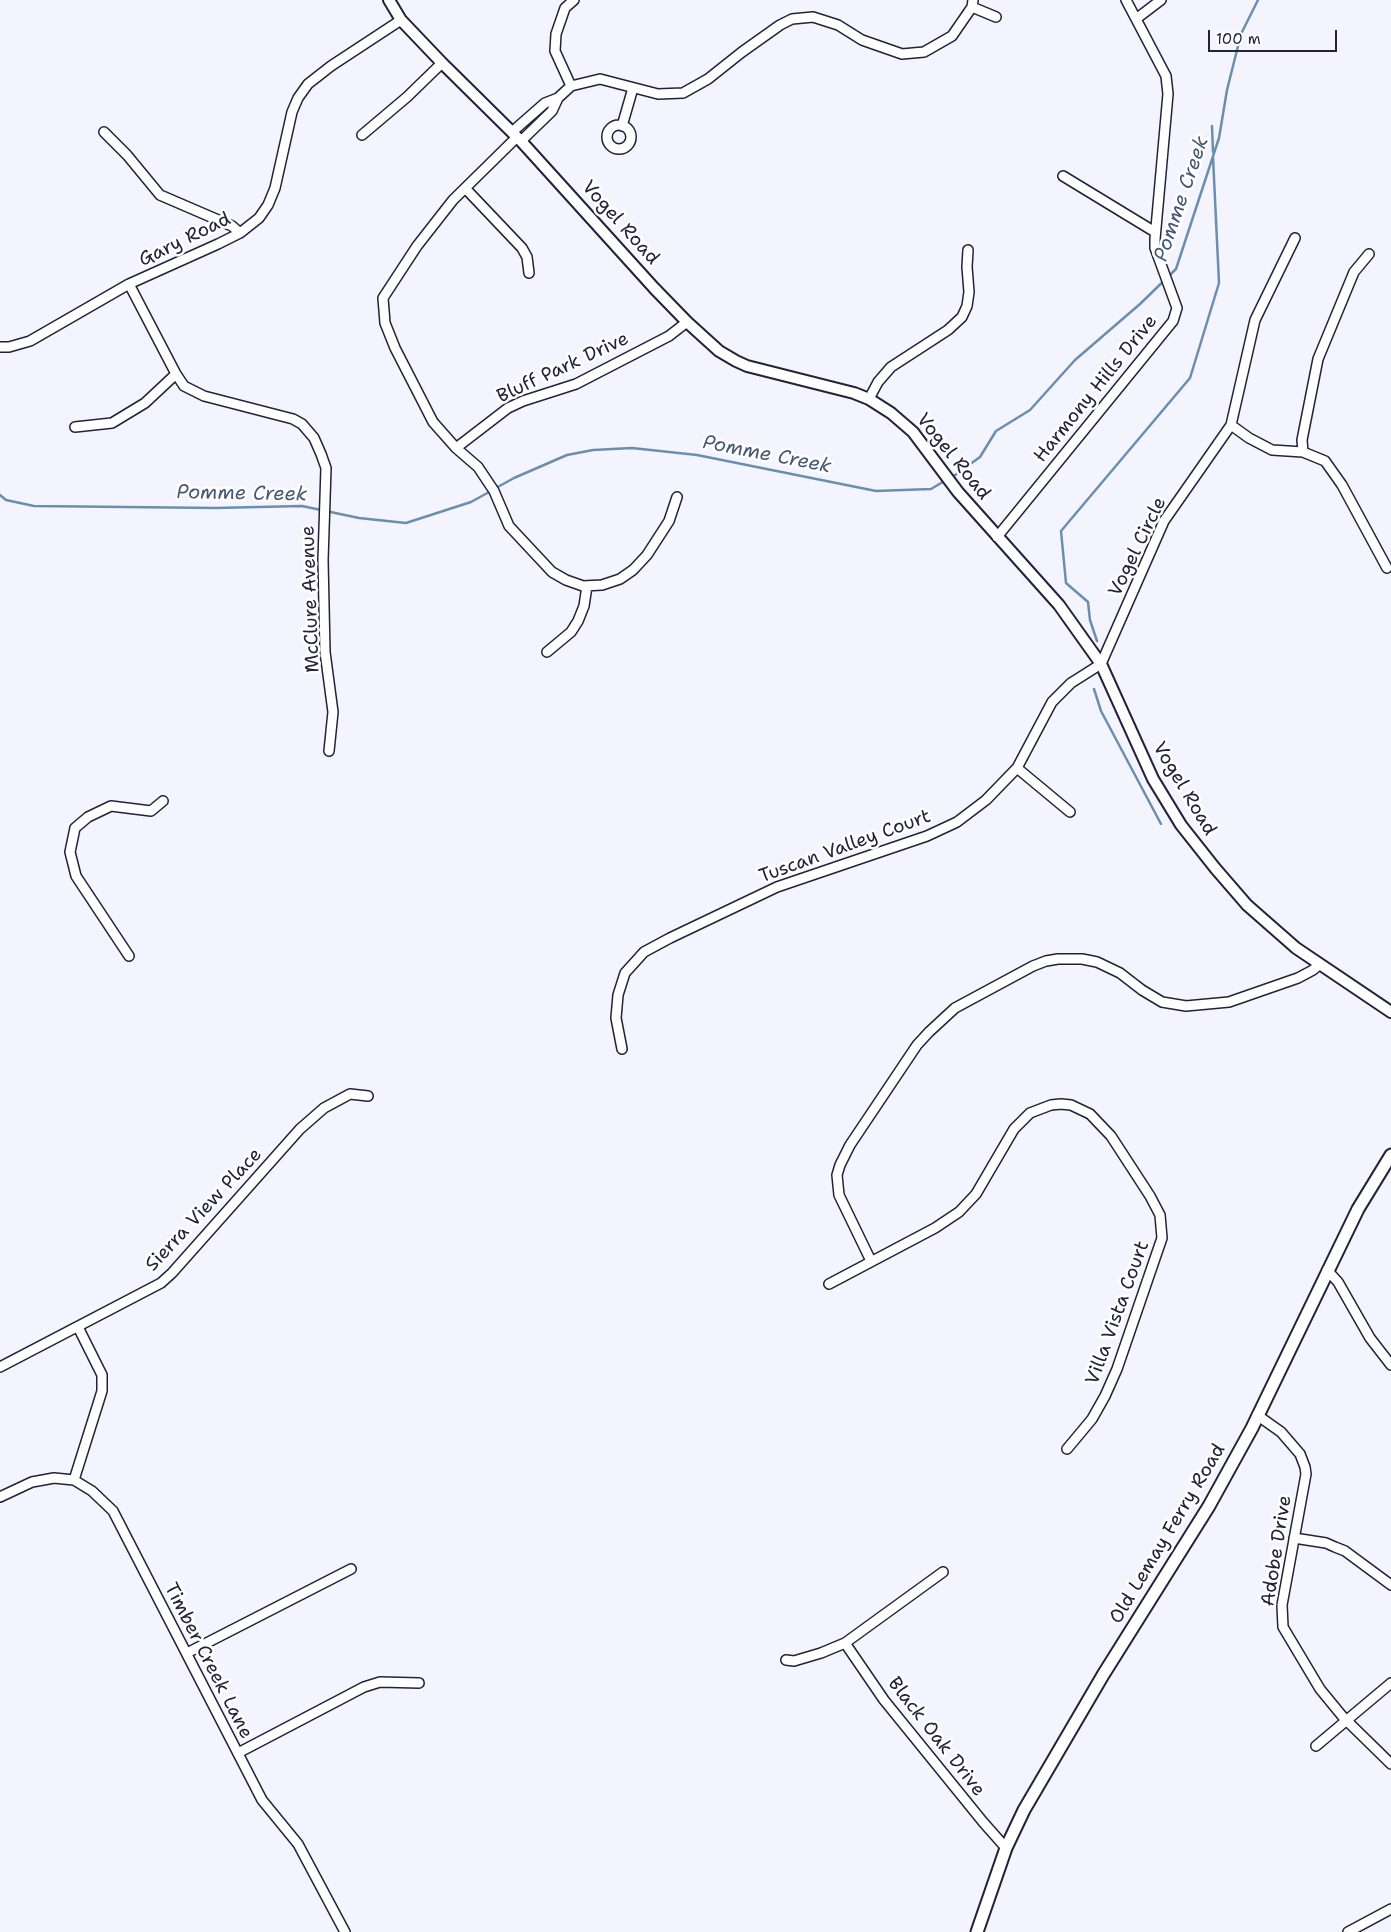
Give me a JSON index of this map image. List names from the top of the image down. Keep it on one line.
{"streets":{"main road":["Old Lemay Ferry Road"],"street":["Vogel Road","Gary Road","Bluff Park Drive","Harmony Hills Drive","Vogel Circle","McClure Avenue","Tuscan Valley Court","Sierra View Place","Villa Vista Court","Adobe Drive","Timber Creek Lane","Black Oak Drive"]},"crossings":[["Vogel Road","Gary Road"],["Vogel Road","Bluff Park Drive"],["Vogel Road","Harmony Hills Drive"],["Vogel Road","Vogel Circle"],["Vogel Road","Tuscan Valley Court"],["Gary Road","McClure Avenue"],["Vogel Circle","Tuscan Valley Court"],["Old Lemay Ferry Road","Adobe Drive"],["Old Lemay Ferry Road","Black Oak Drive"]],"water":["Pomme Creek"],"scale_bar":"100 m"}
